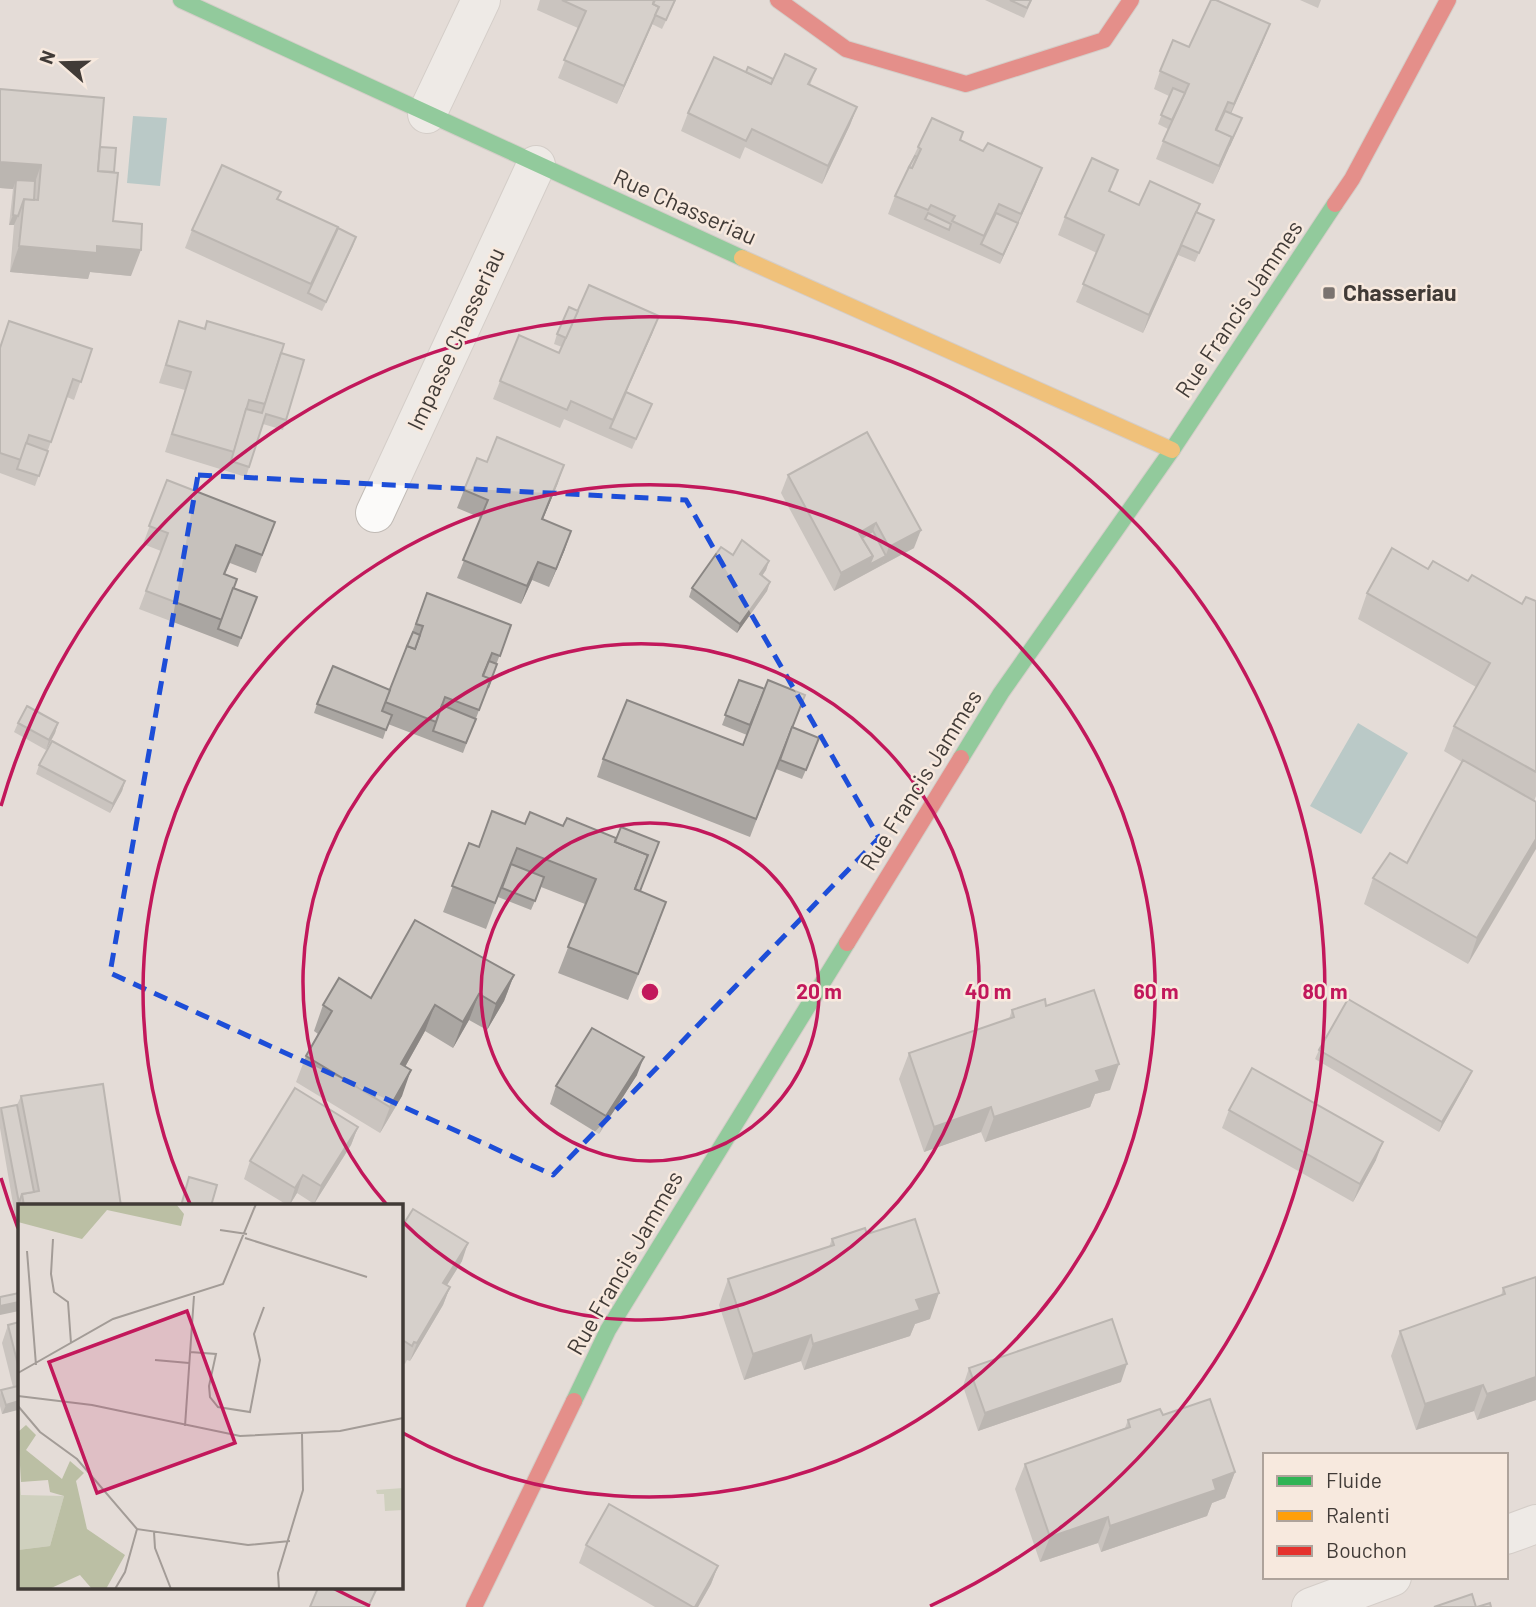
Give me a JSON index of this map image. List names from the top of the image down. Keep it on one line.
{"streets":{"street":["Rue Chasseriau","Rue Francis Jammes","Impasse Chasseriau"]},"crossings":[["Rue Chasseriau","Rue Francis Jammes"],["Rue Chasseriau","Impasse Chasseriau"]],"places":{"transit":["Chasseriau"]},"legend":["Fluide","Ralenti","Bouchon"],"north":"left","rings":["20 m","40 m","60 m","80 m"]}
